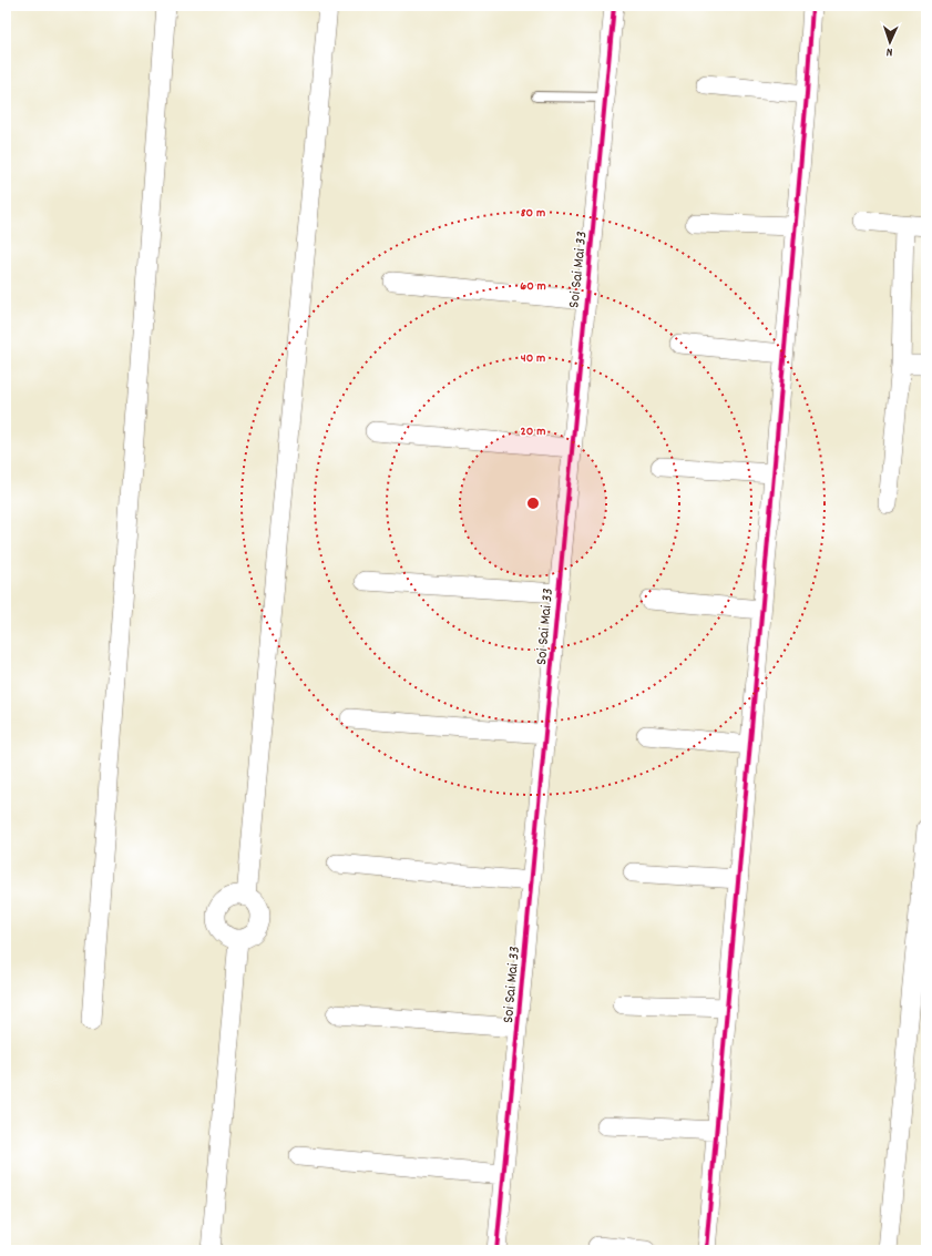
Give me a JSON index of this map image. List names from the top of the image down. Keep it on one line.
{"streets":{"street":["Soi Sai Mai 33"]},"north":"bottom","rings":["80 m","60 m","40 m","20 m"]}
